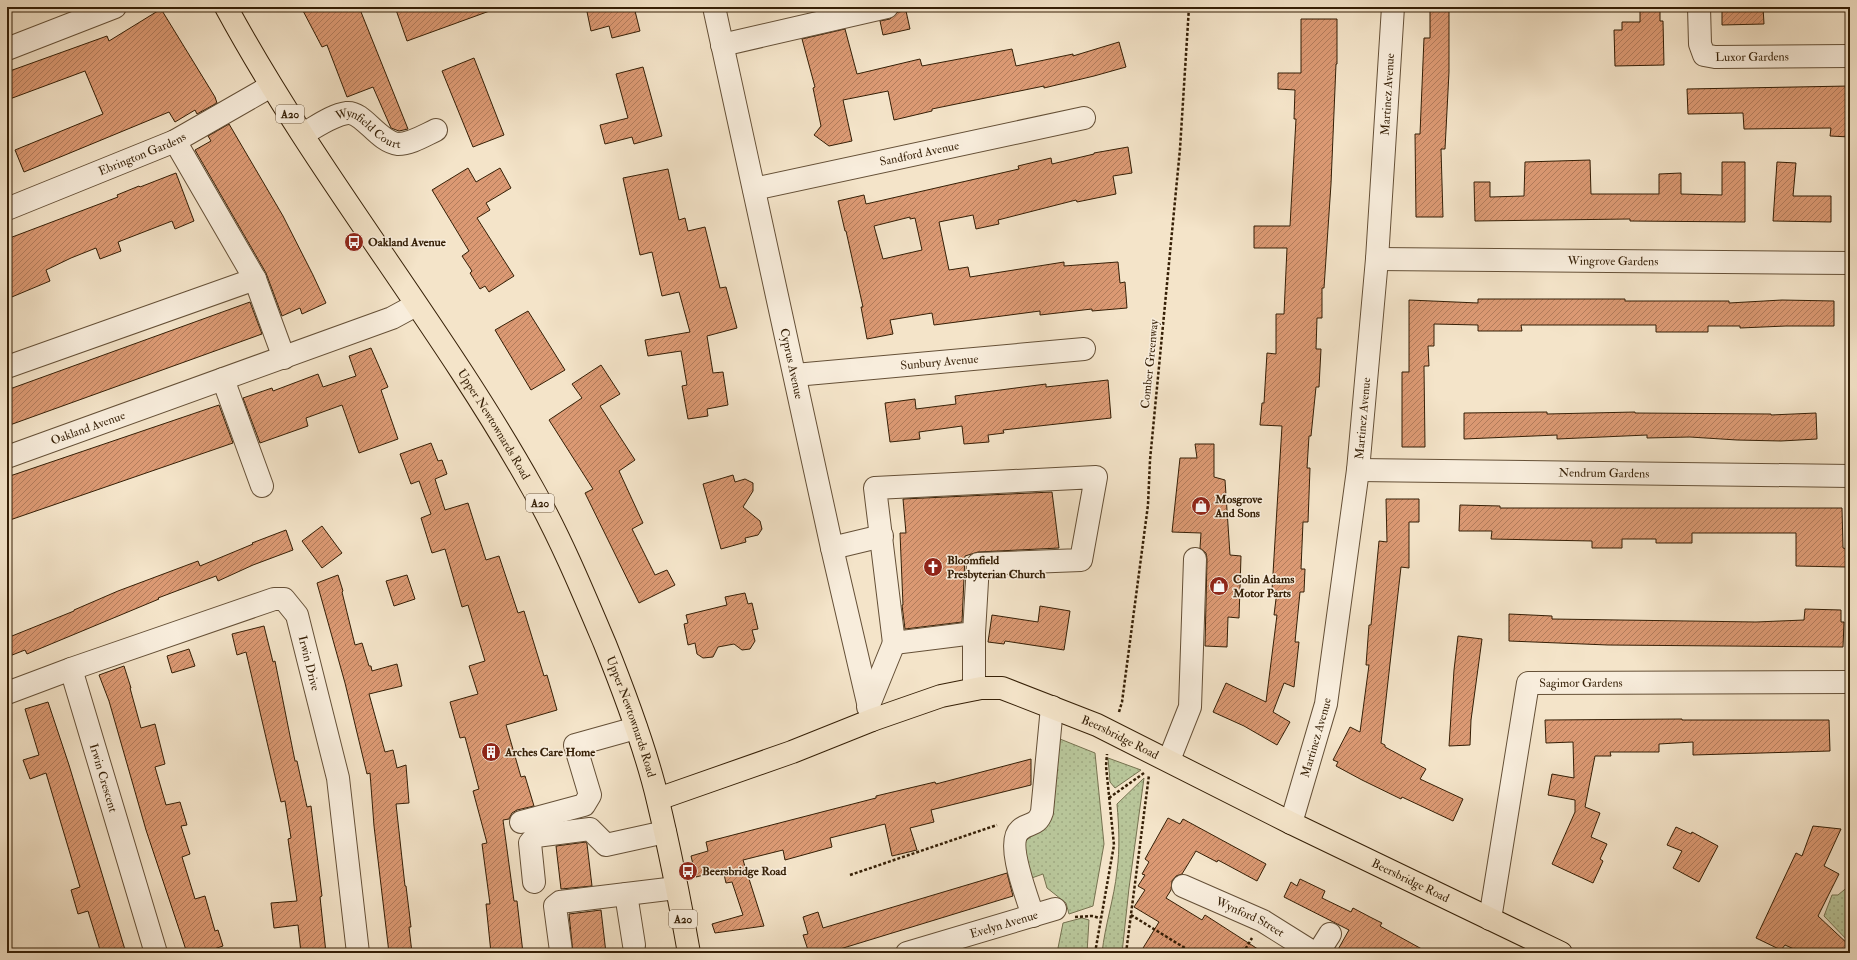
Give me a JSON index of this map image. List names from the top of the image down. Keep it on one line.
{"streets":{"main road":["A20","Upper Newtownards Road","Beersbridge Road"],"street":["Luxor Gardens","Martinez Avenue","Wynfield Court","Ebrington Gardens","Sandford Avenue","Wingrove Gardens","Sunbury Avenue","Cyprus Avenue","Oakland Avenue","Nendrum Gardens","Irwin Drive","Sagimor Gardens","Irwin Crescent","Wynford Street","Evelyn Avenue"],"path":["Comber Greenway"]},"crossings":[["Martinez Avenue","Wingrove Gardens"],["Martinez Avenue","Nendrum Gardens"],["Martinez Avenue","Beersbridge Road"],["Wynfield Court","Upper Newtownards Road"],["Ebrington Gardens","Upper Newtownards Road"],["Sandford Avenue","Cyprus Avenue"],["Sunbury Avenue","Cyprus Avenue"],["Cyprus Avenue","Beersbridge Road"],["Upper Newtownards Road","Oakland Avenue"],["Upper Newtownards Road","Beersbridge Road"],["Irwin Drive","Irwin Crescent"],["Sagimor Gardens","Beersbridge Road"]],"places":{"bus stop":["Oakland Avenue","Beersbridge Road"],"shop":["Mosgrove And Sons","Colin Adams Motor Parts"],"church":["Bloomfield Presbyterian Church"],"building":["Arches Care Home"]}}
